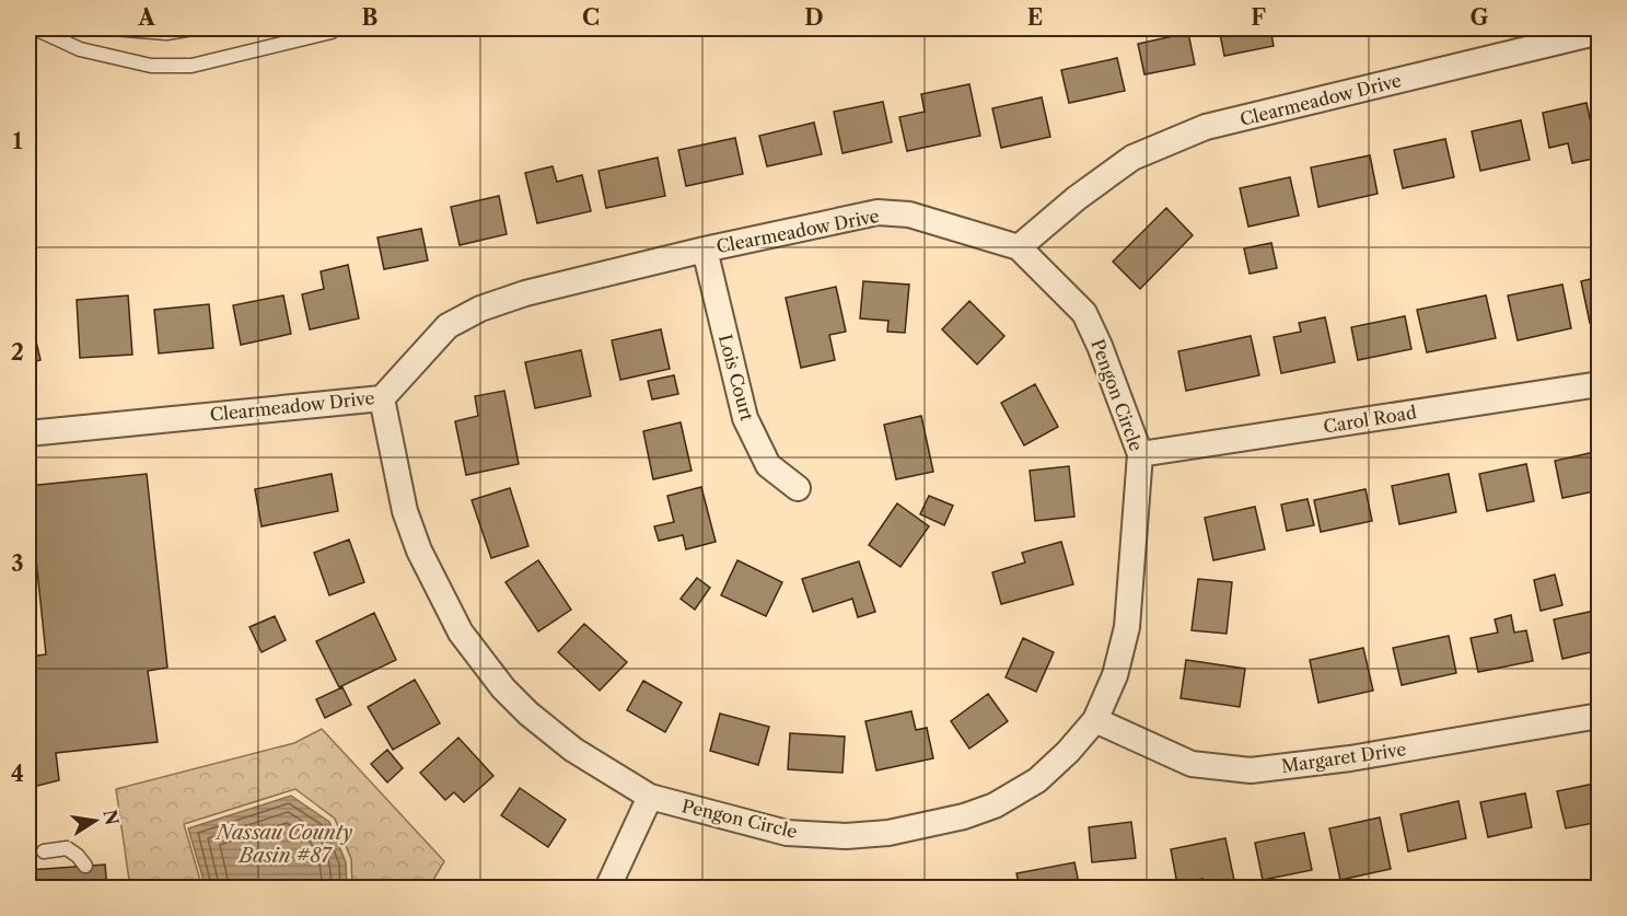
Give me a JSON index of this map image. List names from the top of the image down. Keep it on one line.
{"streets":{"street":["Clearmeadow Drive","Lois Court","Pengon Circle","Carol Road","Margaret Drive"]},"crossings":[["Clearmeadow Drive","Lois Court"],["Clearmeadow Drive","Pengon Circle"],["Pengon Circle","Carol Road"],["Pengon Circle","Margaret Drive"]],"water":["Nassau County Basin #87"],"north":"right","grid":{"columns":["A","B","C","D","E","F","G"],"rows":["1","2","3","4"]}}
